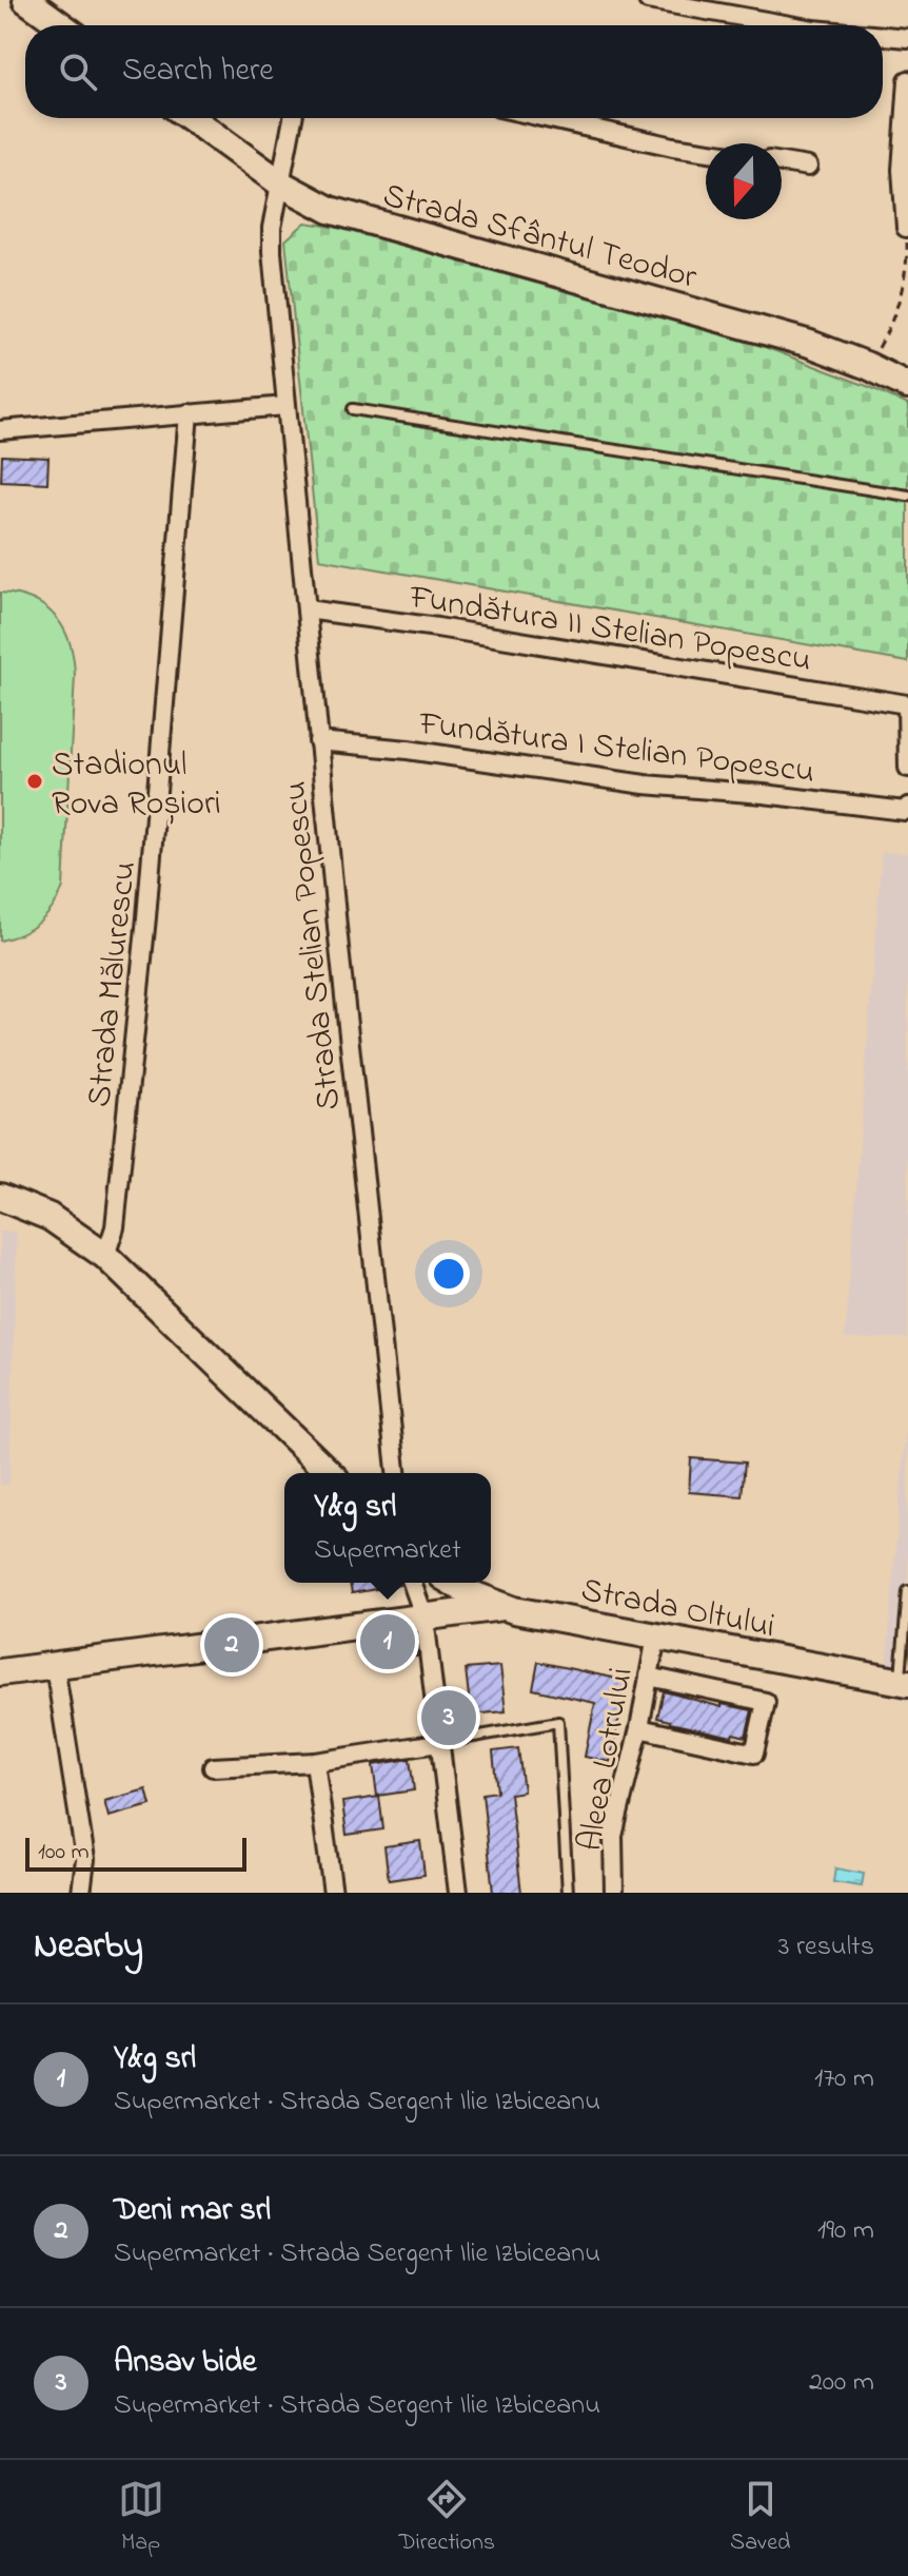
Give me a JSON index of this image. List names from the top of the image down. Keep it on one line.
{"streets":{"main road":["Strada Sfântul Teodor","Strada Oltului"],"street":["Fundătura II Stelian Popescu","Fundătura I Stelian Popescu","Strada Stelian Popescu","Strada Mălurescu","Aleea Lotrului"]},"crossings":[["Strada Sfântul Teodor","Strada Stelian Popescu"],["Fundătura II Stelian Popescu","Strada Stelian Popescu"],["Fundătura I Stelian Popescu","Strada Stelian Popescu"],["Strada Oltului","Aleea Lotrului"]],"places":["Stadionul Rova Roșiori"],"scale_bar":"100 m","north":"bottom","page":{"search":"Search here","popup":["Y&g srl","Supermarket"],"pins":["1","2","3"],"scale":"100 m","heading":["Nearby","3 results"],"list":[{"mark":"1","name":"Y&g srl","note":"Supermarket · Strada Sergent Ilie Izbiceanu","value":"170 m"},{"mark":"2","name":"Deni mar srl","note":"Supermarket · Strada Sergent Ilie Izbiceanu","value":"190 m"},{"mark":"3","name":"Ansav bide","note":"Supermarket · Strada Sergent Ilie Izbiceanu","value":"200 m"}],"nav":["Map","Directions","Saved"]}}
